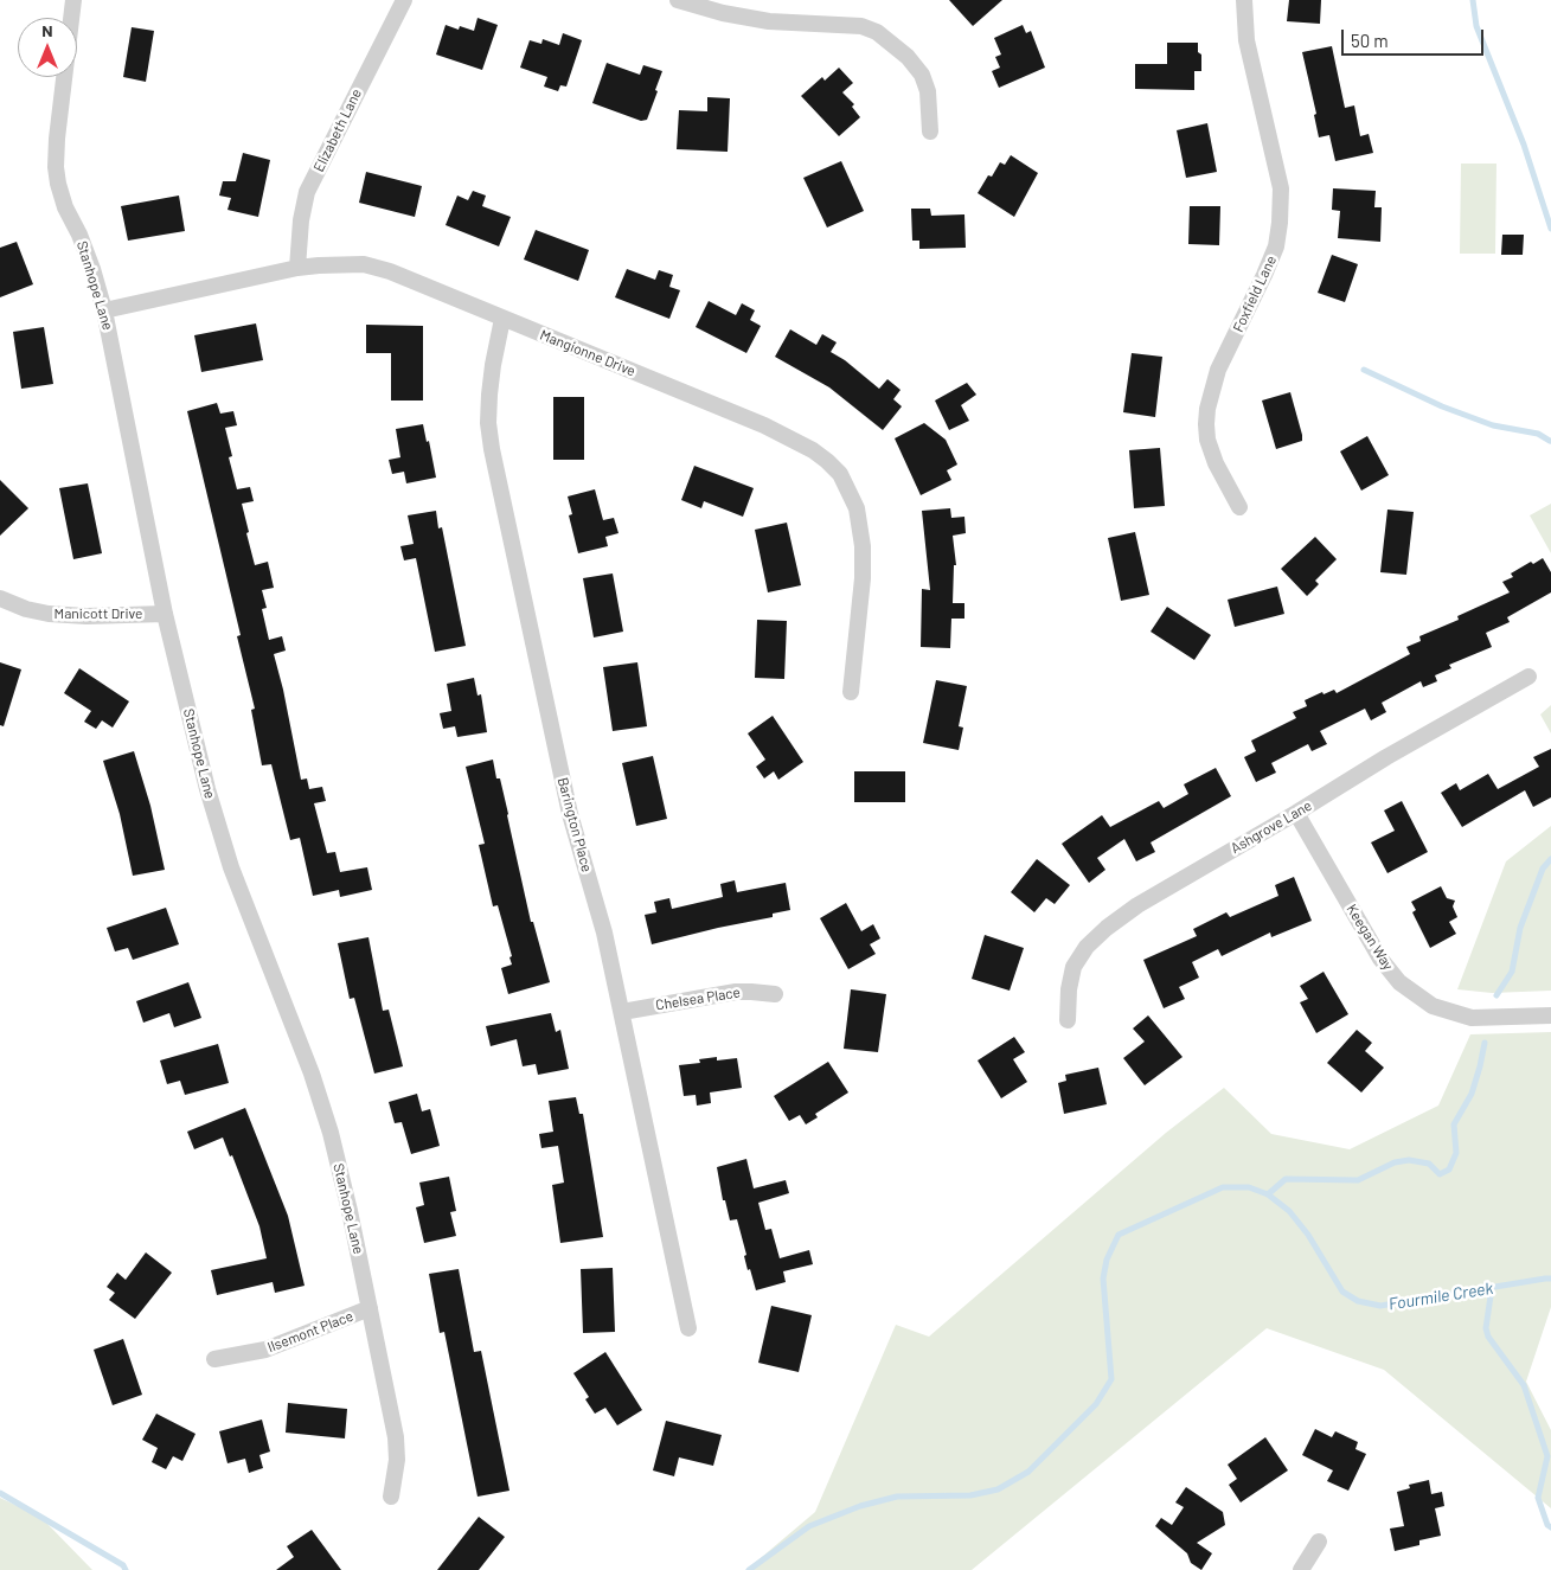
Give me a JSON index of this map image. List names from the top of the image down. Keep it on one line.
{"streets":{"street":["Elizabeth Lane","Stanhope Lane","Foxfield Lane","Mangionne Drive","Manicott Drive","Barington Place","Ashgrove Lane","Keegan Way","Chelsea Place","Ilsemont Place"]},"crossings":[["Elizabeth Lane","Mangionne Drive"],["Stanhope Lane","Mangionne Drive"],["Stanhope Lane","Manicott Drive"],["Stanhope Lane","Ilsemont Place"],["Mangionne Drive","Barington Place"],["Barington Place","Chelsea Place"],["Ashgrove Lane","Keegan Way"]],"water":["Fourmile Creek"],"scale_bar":"50 m","north":"top"}
